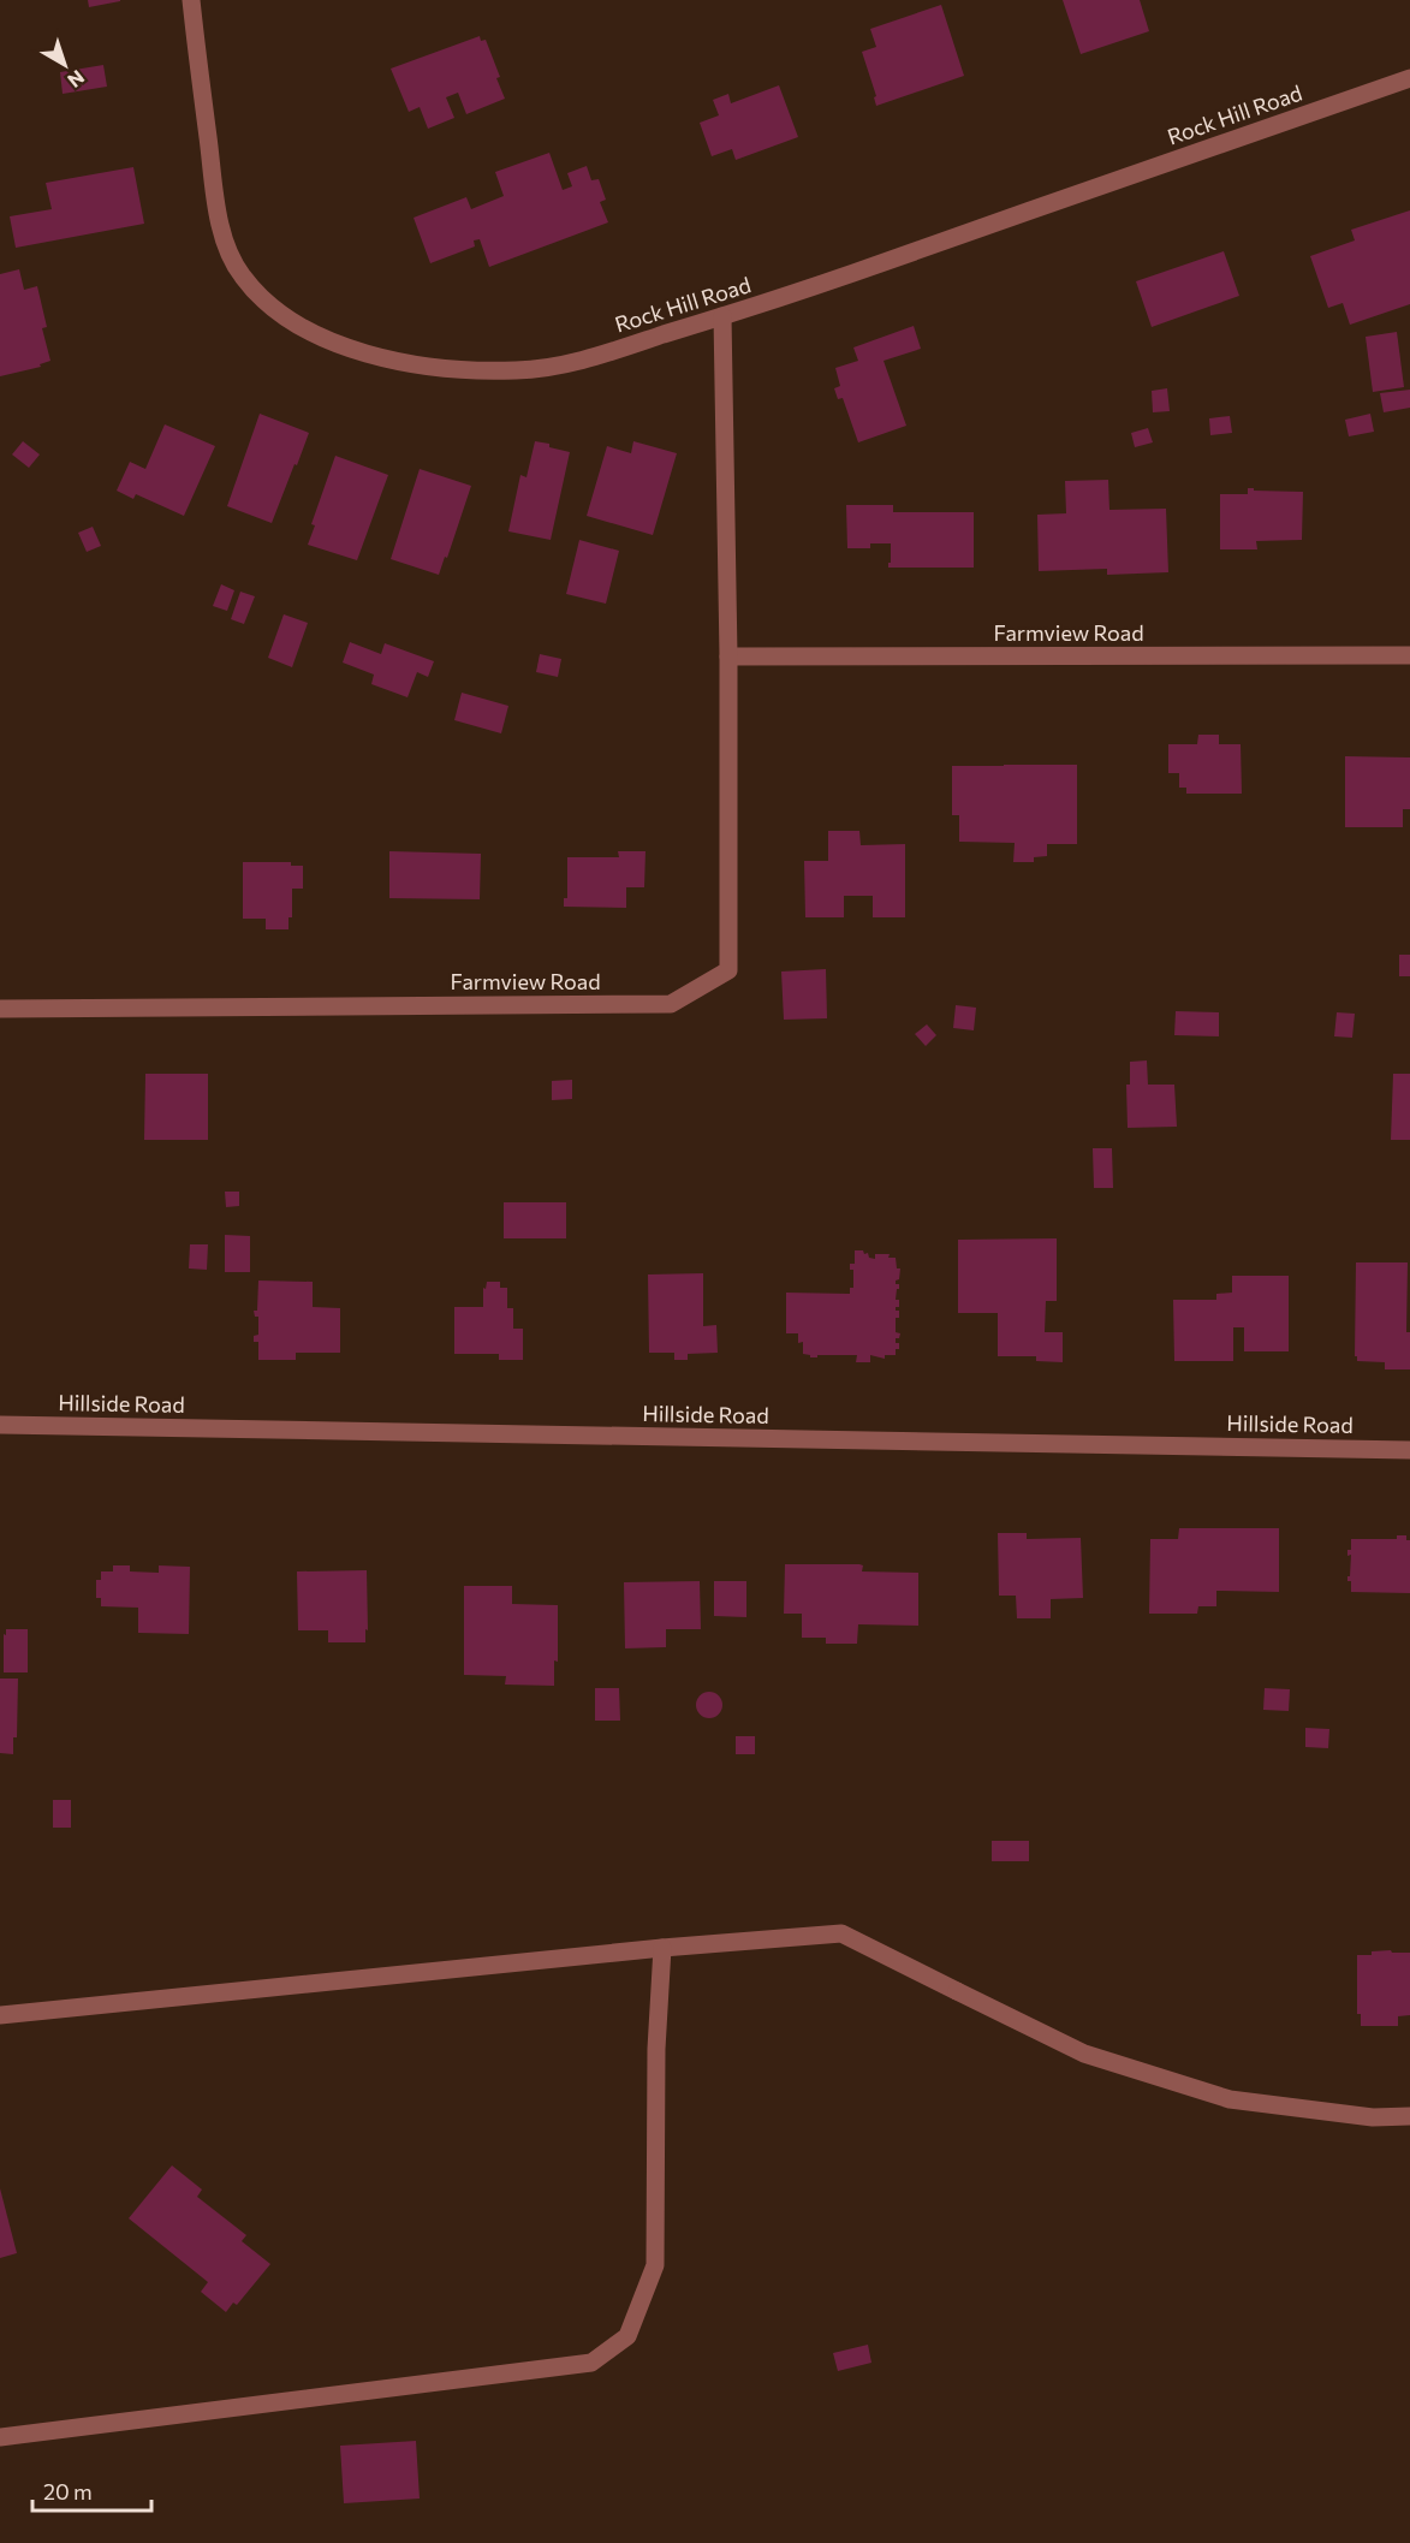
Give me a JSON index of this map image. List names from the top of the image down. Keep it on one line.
{"streets":{"street":["Rock Hill Road","Farmview Road","Hillside Road"]},"crossings":[["Rock Hill Road","Farmview Road"]],"scale_bar":"20 m","north":"bottom right"}
